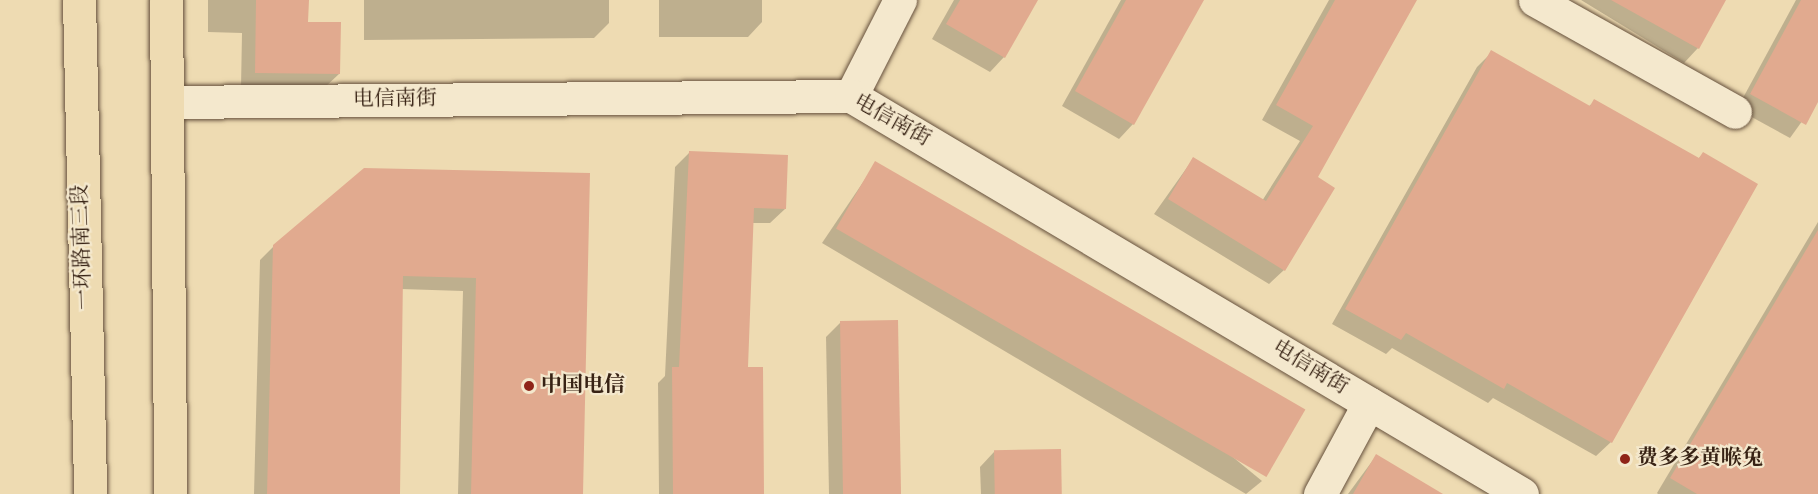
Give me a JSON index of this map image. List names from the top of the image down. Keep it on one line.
{"streets":{"main road":["一环路南三段"],"street":["电信南街"]},"places":["中国电信","费多多黄喉兔"]}
